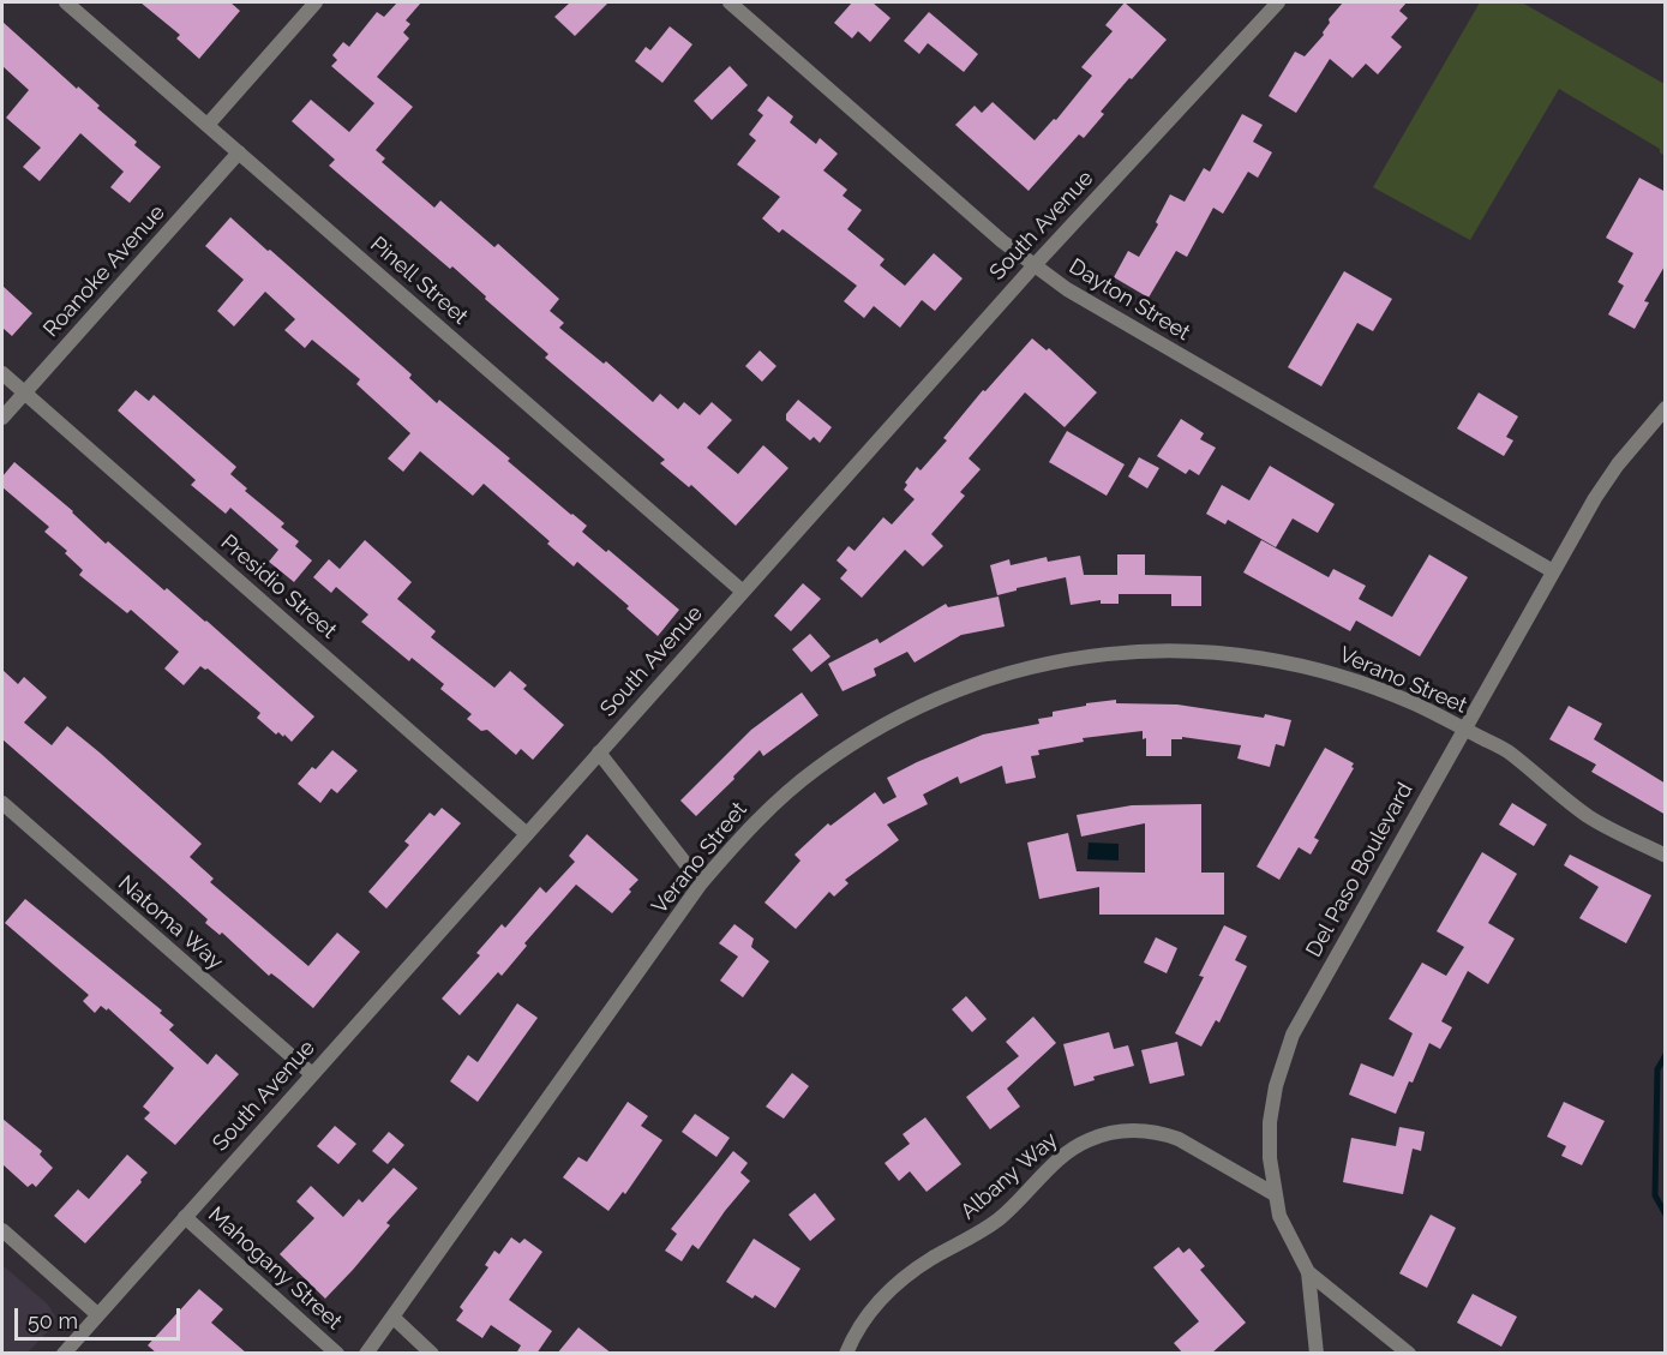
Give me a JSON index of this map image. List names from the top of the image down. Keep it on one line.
{"streets":{"street":["South Avenue","Roanoke Avenue","Pinell Street","Dayton Street","Presidio Street","Verano Street","Del Paso Boulevard","Natoma Way","Albany Way","Mahogany Street"]},"crossings":[["South Avenue","Pinell Street"],["South Avenue","Dayton Street"],["South Avenue","Presidio Street"],["South Avenue","Natoma Way"],["South Avenue","Mahogany Street"],["Roanoke Avenue","Pinell Street"],["Roanoke Avenue","Presidio Street"],["Dayton Street","Del Paso Boulevard"],["Verano Street","Del Paso Boulevard"],["Del Paso Boulevard","Albany Way"]],"scale_bar":"50 m"}
